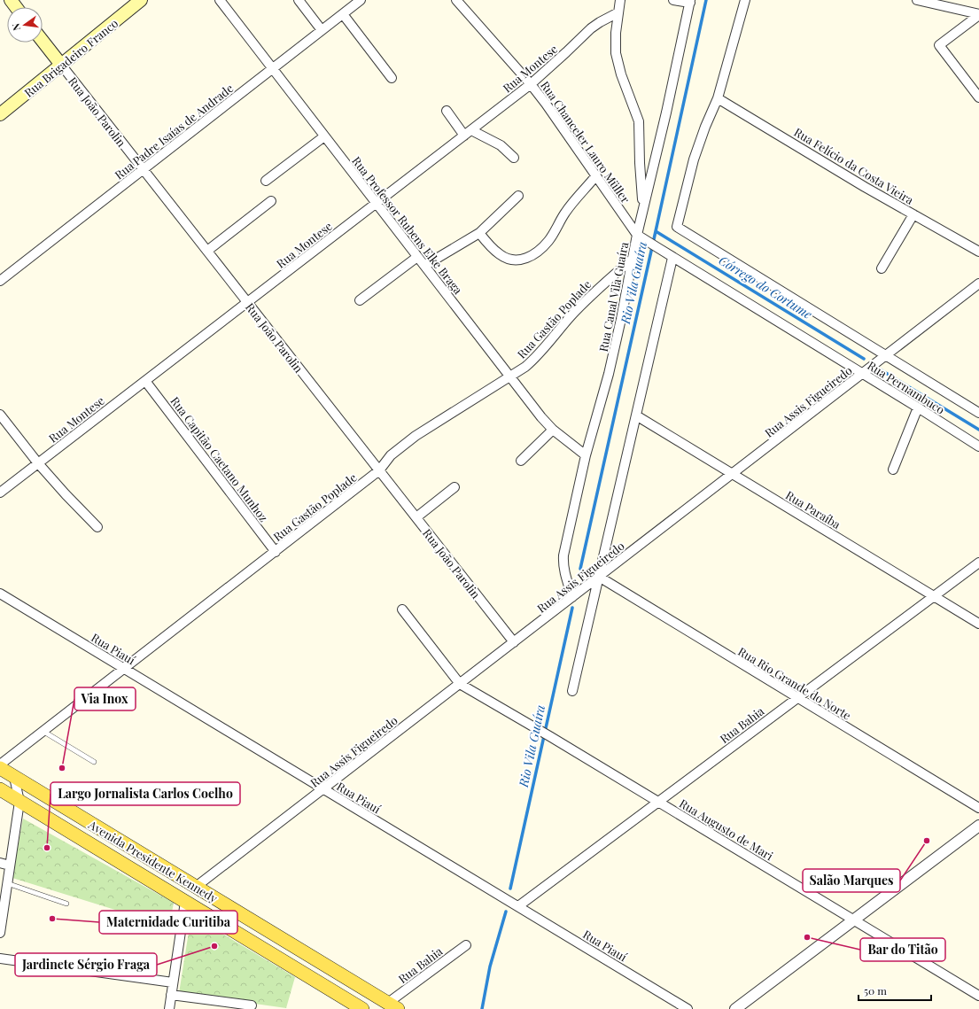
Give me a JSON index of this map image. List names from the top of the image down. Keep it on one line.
{"streets":{"main road":["Rua Brigadeiro Franco","Rua João Parolin","Avenida Presidente Kennedy"],"street":["Rua Montese","Rua Padre Isaías de Andrade","Rua Chanceler Lauro Müller","Rua Felício da Costa Vieira","Rua Professor Rubens Elke Braga","Rua Canal Vila Guaíra","Rua Gastão Poplade","Rua Pernambuco","Rua Assis Figueiredo","Rua Capitão Caetano Munhoz","Rua Paraíba","Rua Piauí","Rua Rio Grande do Norte","Rua Bahia","Rua Augusto de Mari"]},"crossings":[["Rua Brigadeiro Franco","Rua João Parolin"],["Rua Montese","Rua João Parolin"],["Rua Montese","Rua Chanceler Lauro Müller"],["Rua Montese","Rua Professor Rubens Elke Braga"],["Rua Montese","Rua Capitão Caetano Munhoz"],["Rua João Parolin","Rua Padre Isaías de Andrade"],["Rua João Parolin","Rua Gastão Poplade"],["Rua João Parolin","Rua Assis Figueiredo"],["Rua Padre Isaías de Andrade","Rua Professor Rubens Elke Braga"],["Rua Chanceler Lauro Müller","Rua Canal Vila Guaíra"],["Rua Chanceler Lauro Müller","Rua Pernambuco"],["Rua Felício da Costa Vieira","Rua Pernambuco"],["Rua Professor Rubens Elke Braga","Rua Canal Vila Guaíra"],["Rua Professor Rubens Elke Braga","Rua Gastão Poplade"],["Rua Canal Vila Guaíra","Rua Gastão Poplade"],["Rua Canal Vila Guaíra","Rua Pernambuco"],["Rua Canal Vila Guaíra","Rua Assis Figueiredo"],["Rua Gastão Poplade","Rua Capitão Caetano Munhoz"],["Rua Gastão Poplade","Rua Piauí"],["Rua Pernambuco","Rua Assis Figueiredo"],["Rua Assis Figueiredo","Rua Paraíba"],["Rua Assis Figueiredo","Rua Piauí"],["Rua Assis Figueiredo","Rua Rio Grande do Norte"],["Rua Assis Figueiredo","Rua Augusto de Mari"],["Rua Assis Figueiredo","Avenida Presidente Kennedy"],["Rua Paraíba","Rua Bahia"],["Rua Piauí","Rua Bahia"],["Rua Rio Grande do Norte","Rua Bahia"],["Rua Bahia","Rua Augusto de Mari"],["Rua Bahia","Avenida Presidente Kennedy"]],"water":["Rio Vila Guaíra","Córrego do Cortume"],"places":["Via Inox","Salão Marques","Largo Jornalista Carlos Coelho","Maternidade Curitiba","Bar do Titão","Jardinete Sérgio Fraga"],"scale_bar":"50 m","north":"left"}
